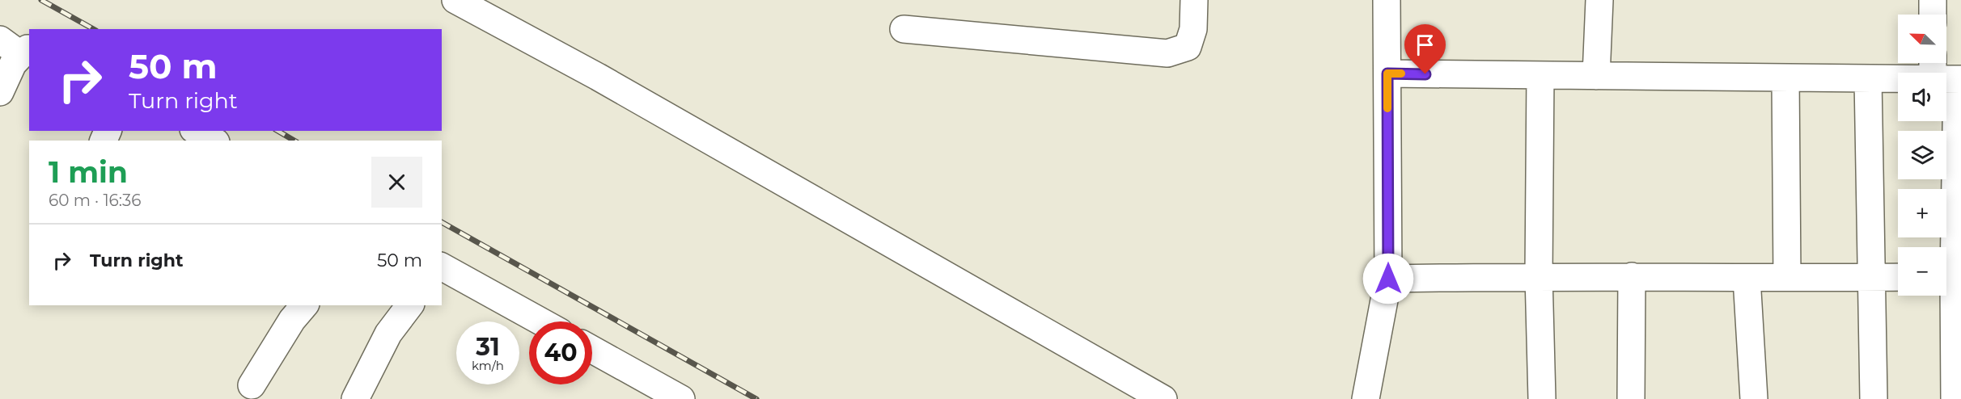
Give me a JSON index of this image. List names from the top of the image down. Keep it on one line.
{"north":"top left","page":{"map_buttons":["+","−"],"turn":["50 m","Turn right"],"heading":["1 min","60 m · 16:36"],"list":[{"name":"Turn right","value":"50 m"}],"speed":"31 km/h","limit":"40"}}
